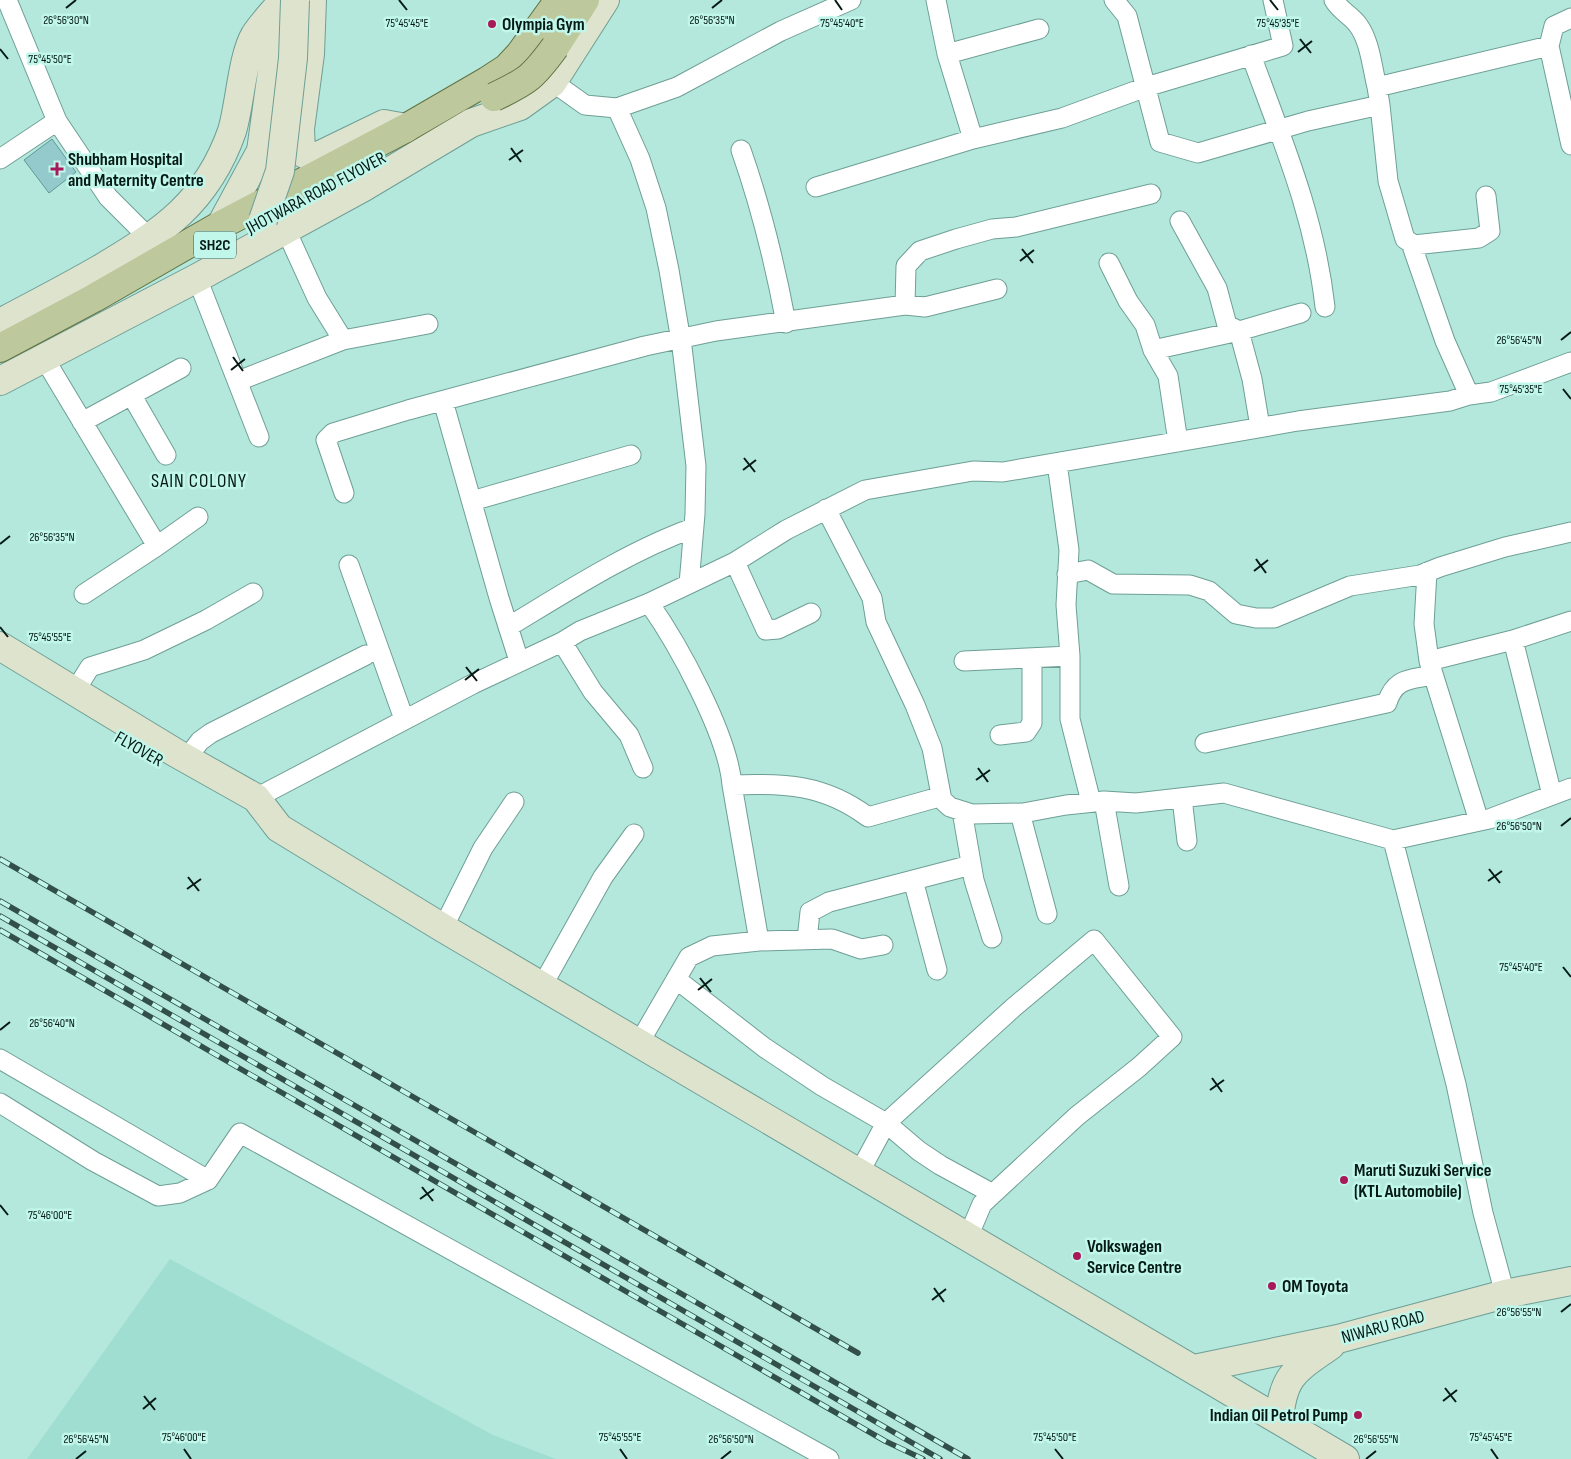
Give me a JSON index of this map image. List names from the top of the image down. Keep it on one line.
{"streets":{"main road":["JHOTWARA ROAD FLYOVER","SH2C","FLYOVER","NIWARU ROAD"]},"crossings":[["JHOTWARA ROAD FLYOVER","SH2C"]],"districts":["SAIN COLONY"],"places":{"other":["Olympia Gym","Maruti Suzuki Service (KTL Automobile)","Volkswagen Service Centre","OM Toyota","Indian Oil Petrol Pump"],"health":["Shubham Hospital and Maternity Centre"]},"coordinates":["26°56'30\"N","26°56'35\"N","75°45'45\"E","75°45'40\"E","75°45'35\"E","75°45'50\"E","26°56'45\"N","75°45'55\"E","26°56'50\"N","26°56'40\"N","75°46'00\"E","26°56'55\"N"]}
